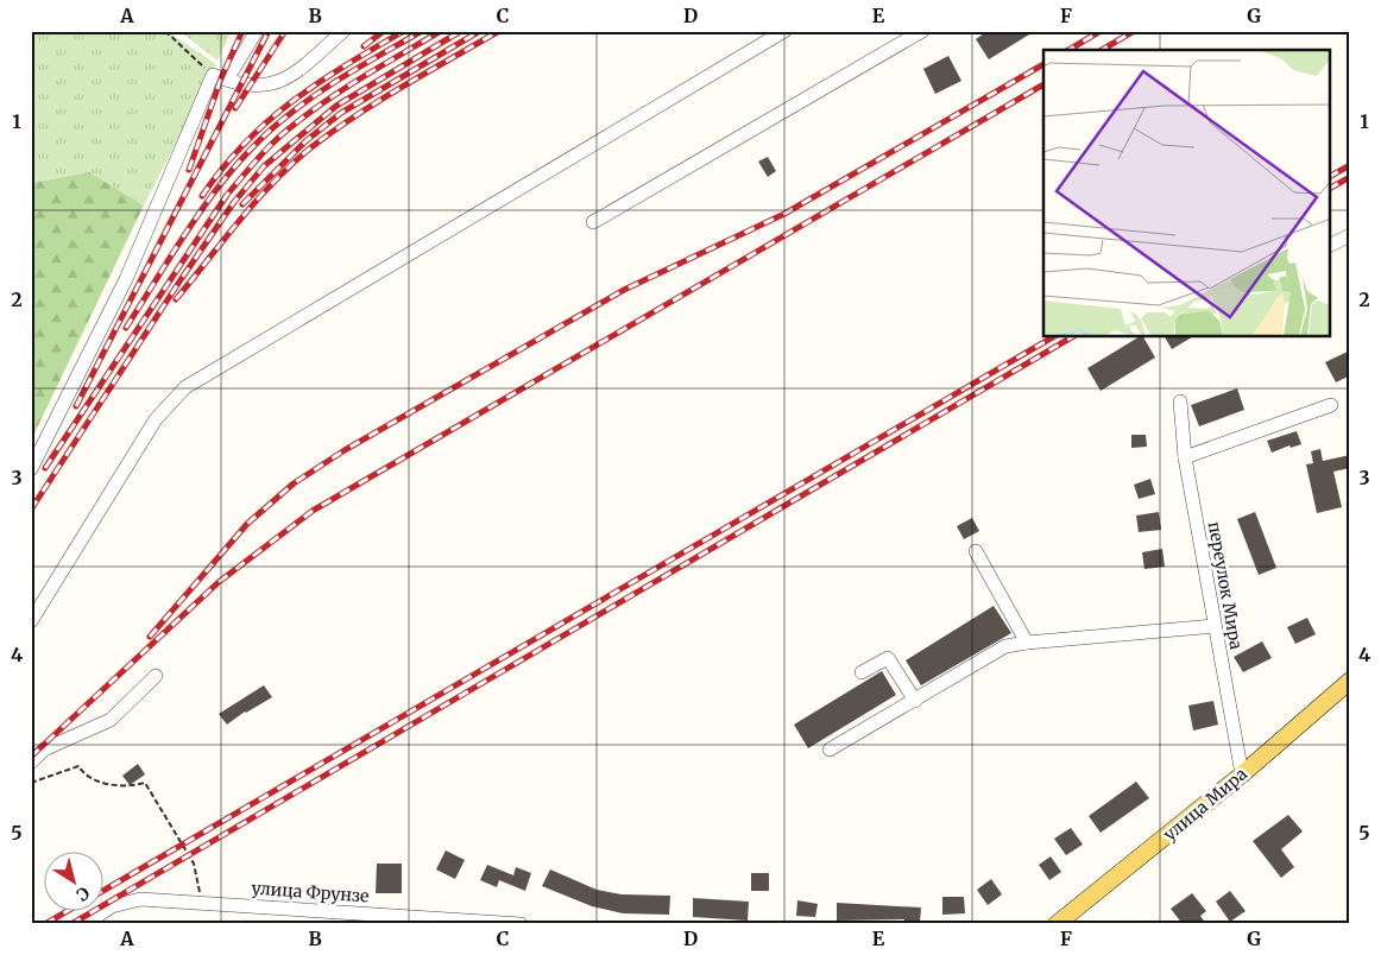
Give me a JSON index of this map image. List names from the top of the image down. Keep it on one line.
{"streets":{"main road":["улица Мира"],"street":["переулок Мира","улица Фрунзе"]},"crossings":[["переулок Мира","улица Мира"]],"north":"bottom right","grid":{"columns":["A","B","C","D","E","F","G"],"rows":["1","2","3","4","5"]}}
